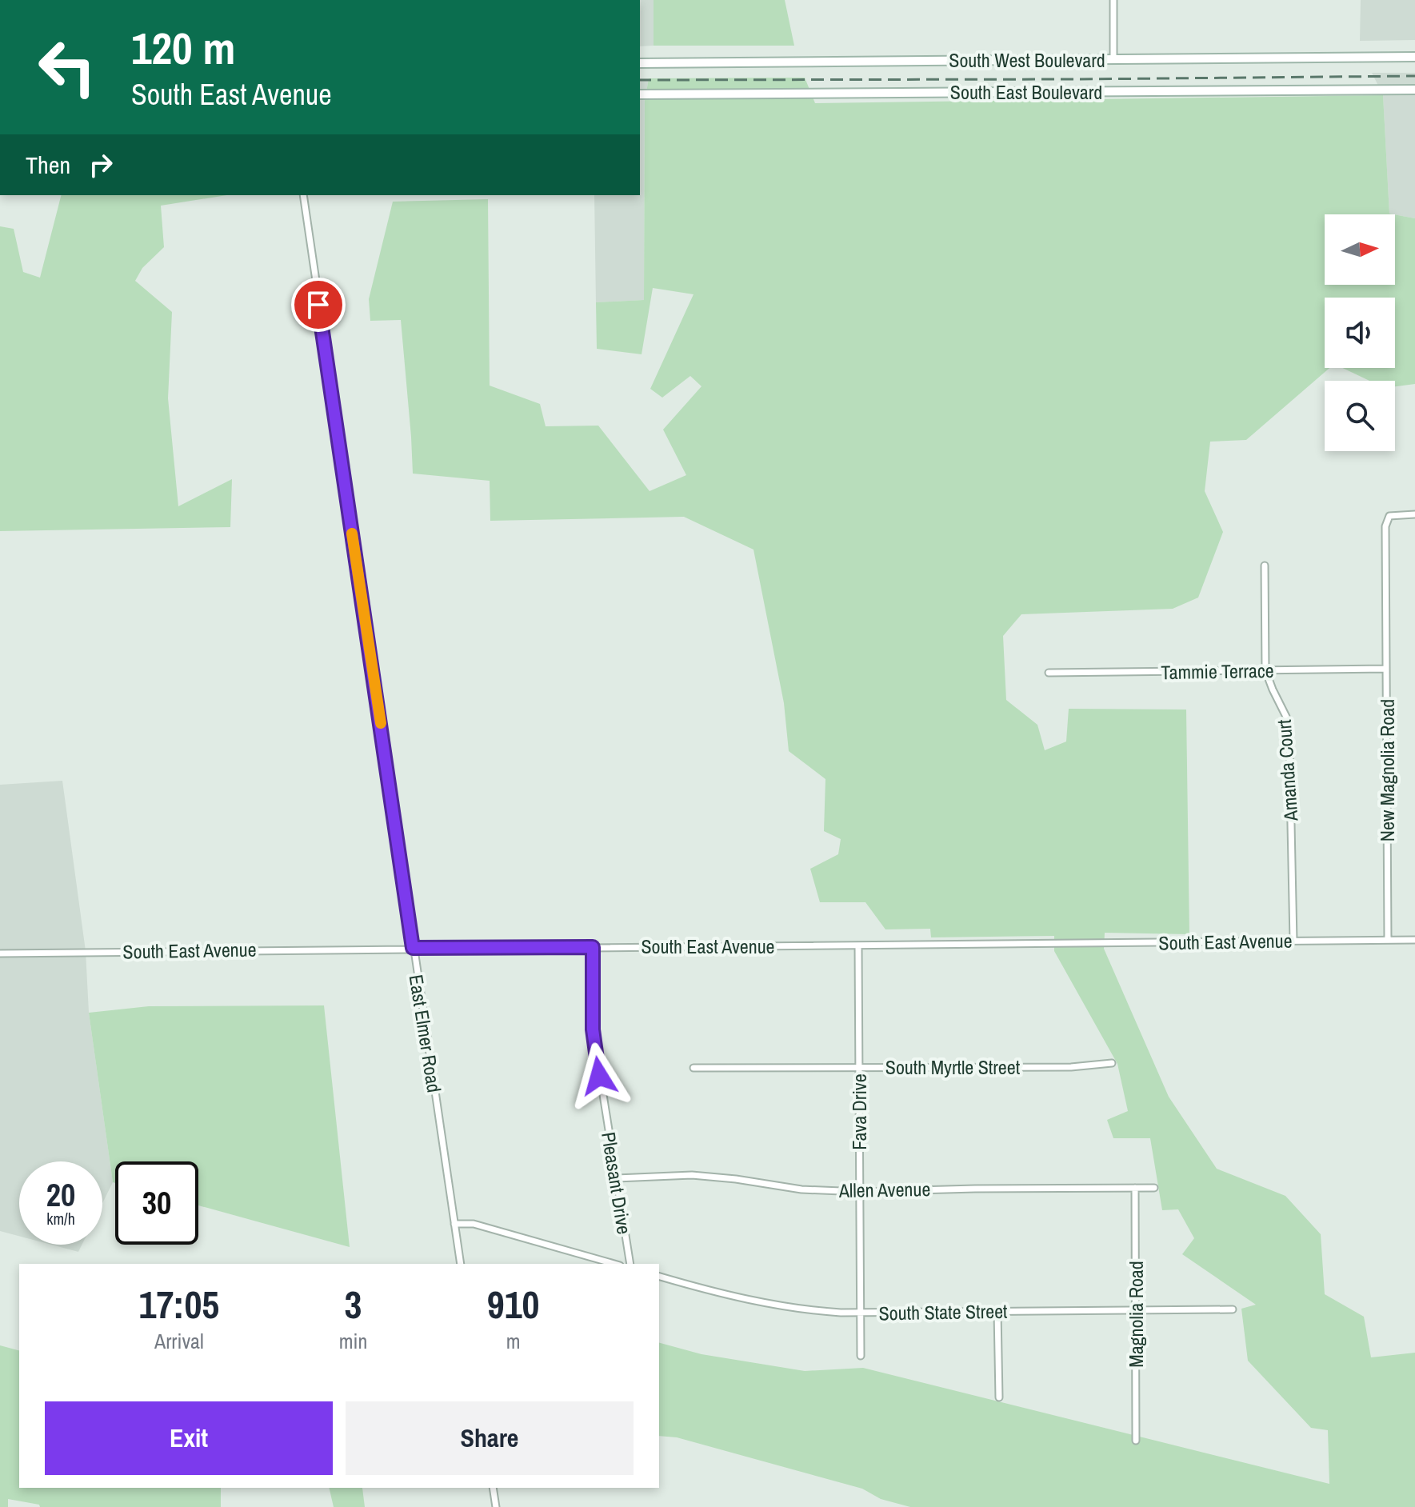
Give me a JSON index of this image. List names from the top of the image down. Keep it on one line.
{"streets":{"main road":["South West Boulevard","South East Boulevard"],"street":["Tammie Terrace","Amanda Court","New Magnolia Road","South East Avenue","East Elmer Road","South Myrtle Street","Fava Drive","Pleasant Drive","Allen Avenue","South State Street","Magnolia Road"]},"crossings":[["Tammie Terrace","Amanda Court"],["Tammie Terrace","New Magnolia Road"],["Amanda Court","South East Avenue"],["New Magnolia Road","South East Avenue"],["South East Avenue","East Elmer Road"],["South East Avenue","Fava Drive"],["South East Avenue","Pleasant Drive"],["South Myrtle Street","Fava Drive"],["Fava Drive","Allen Avenue"],["Fava Drive","South State Street"],["Pleasant Drive","Allen Avenue"],["Allen Avenue","Magnolia Road"],["South State Street","Magnolia Road"]],"north":"right","page":{"turn":["120 m","South East Avenue"],"then":"Then","speed":"20 km/h","limit":"30","eta":["17:05","Arrival","3","min","910","m"],"buttons":["Exit","Share"]}}
